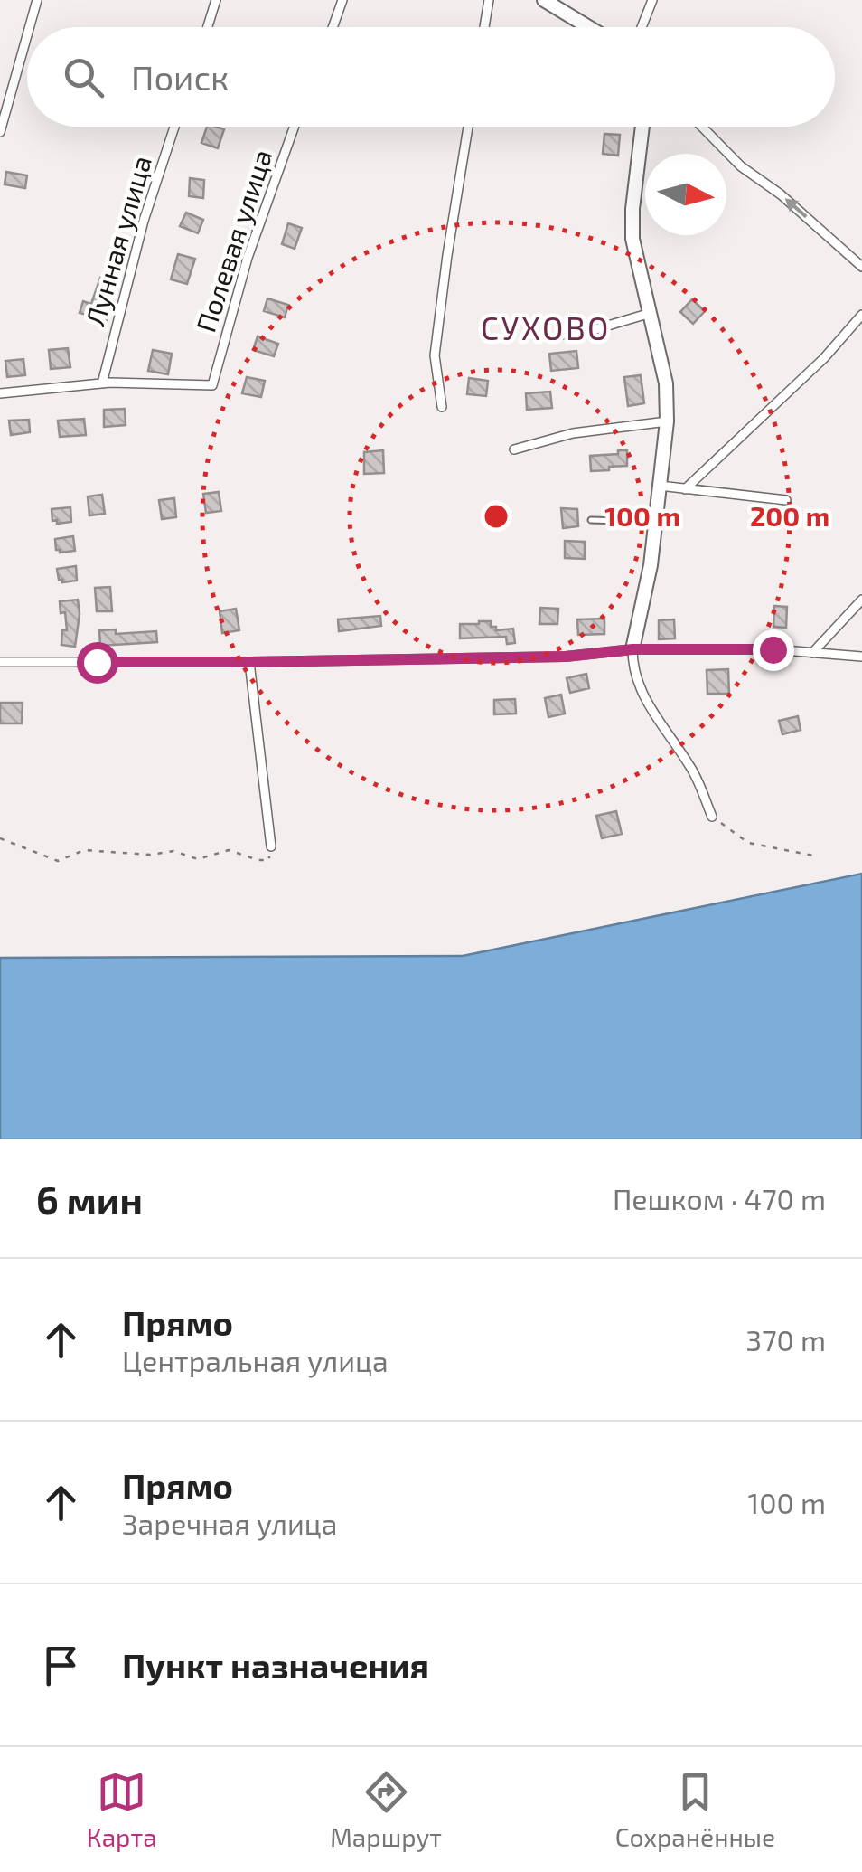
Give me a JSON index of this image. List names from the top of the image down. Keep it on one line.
{"streets":{"street":["Лунная улица","Полевая улица"]},"crossings":[["Лунная улица","Полевая улица"]],"districts":["СУХОВО"],"north":"right","page":{"search":"Поиск","heading":["6 мин","Пешком · 470 m"],"list":[["Прямо","Центральная улица","370 m"],["Прямо","Заречная улица","100 m"],"Пункт назначения"],"nav":["Карта","Маршрут","Сохранённые"]},"rings":["100 m","200 m"]}
